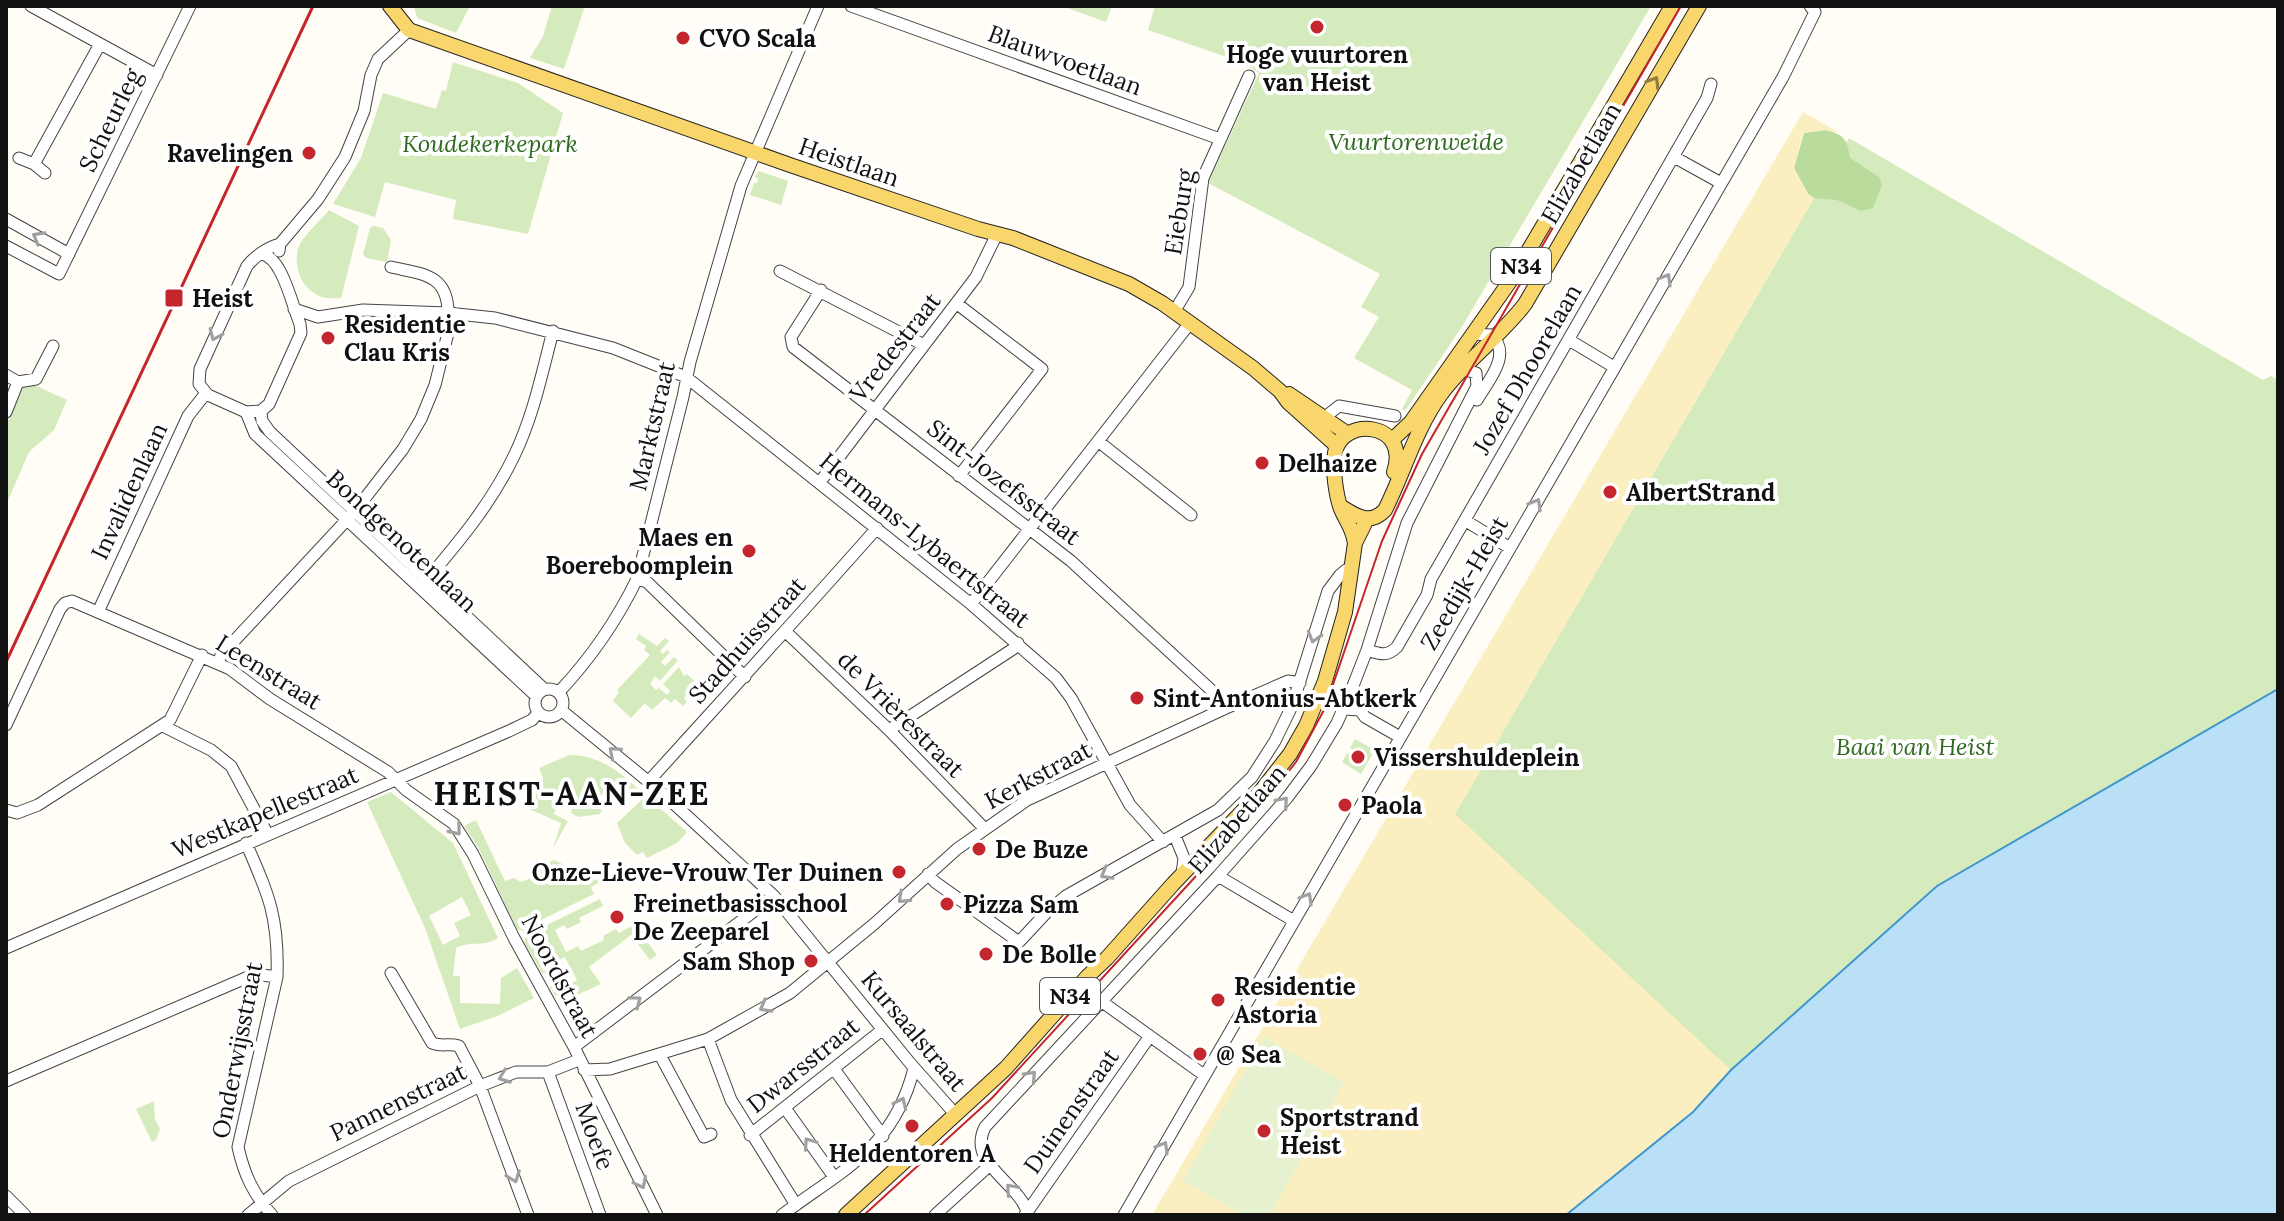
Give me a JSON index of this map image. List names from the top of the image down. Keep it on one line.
{"streets":{"main road":["Heistlaan","Elizabetlaan","N34"],"street":["Blauwvoetlaan","Scheurleg","Eieburg","Vredestraat","Jozef Dhoorelaan","Marktstraat","Sint-Jozefsstraat","Invalidenlaan","Hermans-Lybaertstraat","Bondgenotenlaan","Zeedijk-Heist","Stadhuisstraat","Leenstraat","de Vrièrestraat","Kerkstraat","Westkapellestraat","Noordstraat","Kursaalstraat","Onderwijsstraat","Dwarsstraat","Pannenstraat","Duinenstraat","Moefe"]},"crossings":[["Blauwvoetlaan","Eieburg"],["Heistlaan","Elizabetlaan"],["Heistlaan","Eieburg"],["Heistlaan","N34"],["Heistlaan","Vredestraat"],["Heistlaan","Marktstraat"],["Elizabetlaan","N34"],["Elizabetlaan","Jozef Dhoorelaan"],["N34","Kursaalstraat"],["Vredestraat","Sint-Jozefsstraat"],["Vredestraat","Hermans-Lybaertstraat"],["Marktstraat","Hermans-Lybaertstraat"],["Marktstraat","Bondgenotenlaan"],["Marktstraat","Westkapellestraat"],["Marktstraat","Kursaalstraat"],["Sint-Jozefsstraat","Kerkstraat"],["Invalidenlaan","Leenstraat"],["Hermans-Lybaertstraat","Stadhuisstraat"],["Hermans-Lybaertstraat","Kerkstraat"],["Bondgenotenlaan","Westkapellestraat"],["Bondgenotenlaan","Kursaalstraat"],["Stadhuisstraat","de Vrièrestraat"],["Stadhuisstraat","Kursaalstraat"],["Leenstraat","Westkapellestraat"],["Leenstraat","Noordstraat"],["de Vrièrestraat","Kerkstraat"],["Kerkstraat","Kursaalstraat"],["Kerkstraat","Pannenstraat"],["Westkapellestraat","Noordstraat"],["Westkapellestraat","Kursaalstraat"],["Westkapellestraat","Onderwijsstraat"],["Noordstraat","Pannenstraat"],["Kursaalstraat","Dwarsstraat"],["Kursaalstraat","Pannenstraat"],["Onderwijsstraat","Pannenstraat"],["Pannenstraat","Moefe"]],"one_way":["Zeedijk-Heist","Noordstraat"],"districts":["HEIST-AAN-ZEE"],"parks":["Vuurtorenweide","Koudekerkepark","Baai van Heist"],"places":{"other":["Hoge vuurtoren van Heist","CVO Scala","Ravelingen","Residentie Clau Kris","Delhaize","AlbertStrand","Maes en Boereboomplein","Sint-Antonius-Abtkerk","Vissershuldeplein","Paola","De Buze","Onze-Lieve-Vrouw Ter Duinen","Pizza Sam","Freinetbasisschool De Zeeparel","De Bolle","Sam Shop","Residentie Astoria","@ Sea","Heldentoren A","Sportstrand Heist"],"transit":["Heist"]}}
